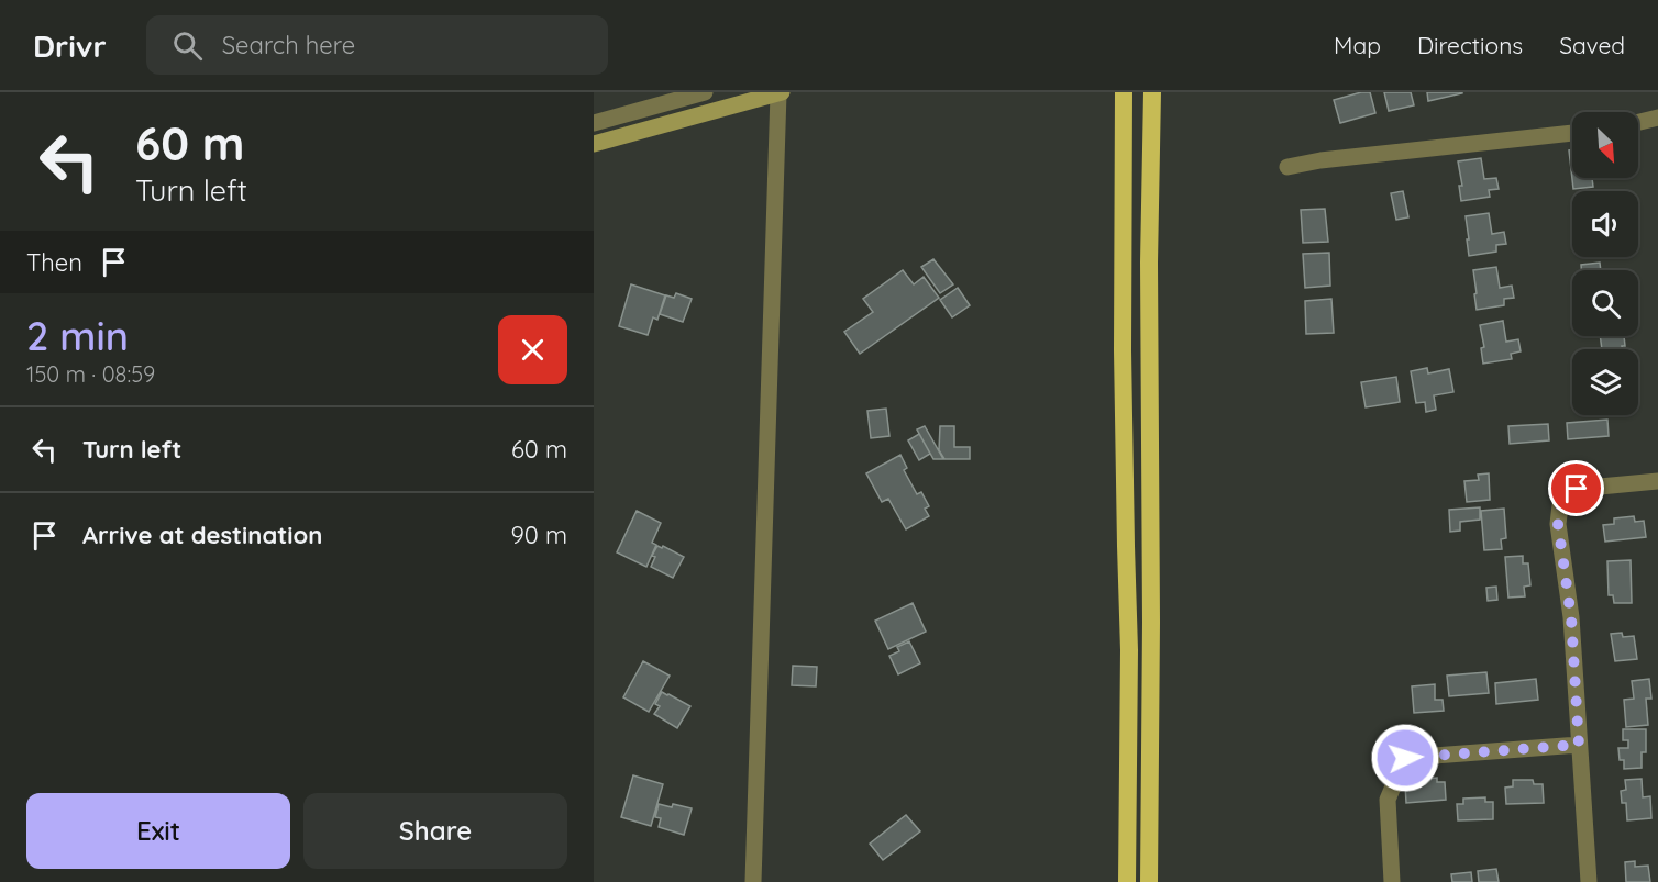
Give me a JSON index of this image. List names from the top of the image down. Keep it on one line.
{"north":"bottom right","page":{"header":"Drivr","search":"Search here","nav":["Map","Directions","Saved"],"turn":["60 m","Turn left"],"then":"Then","heading":["2 min","150 m · 08:59"],"list":[{"name":"Turn left","value":"60 m"},{"name":"Arrive at destination","value":"90 m"}],"buttons":["Exit","Share"]}}
